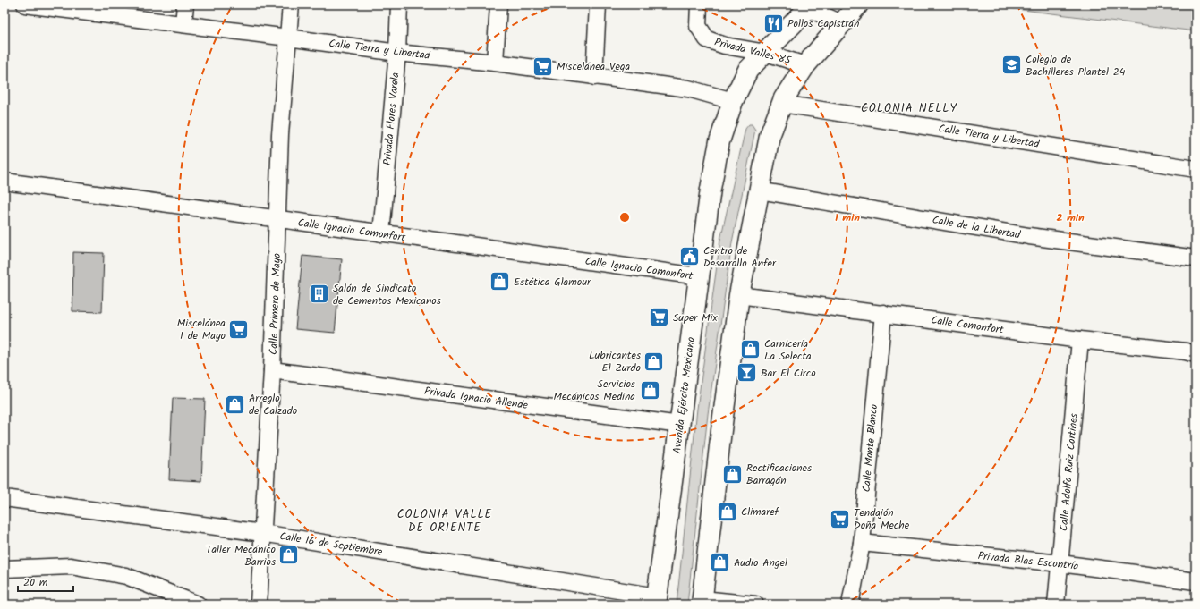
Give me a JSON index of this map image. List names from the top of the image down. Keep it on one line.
{"streets":{"main road":["Avenida Ejército Mexicano"],"street":["Calle Tierra y Libertad","Privada Valles 85","Privada Flores Varela","Calle de la Libertad","Calle Ignacio Comonfort","Calle Primero de Mayo","Calle Comonfort","Privada Ignacio Allende","Calle Monte Blanco","Calle Adolfo Ruiz Cortines","Calle 16 de Septiembre","Privada Blas Escontría"]},"crossings":[["Calle Tierra y Libertad","Privada Flores Varela"],["Calle Tierra y Libertad","Calle Primero de Mayo"],["Calle Tierra y Libertad","Avenida Ejército Mexicano"],["Privada Valles 85","Avenida Ejército Mexicano"],["Privada Flores Varela","Calle Ignacio Comonfort"],["Calle Ignacio Comonfort","Calle Primero de Mayo"],["Calle Ignacio Comonfort","Avenida Ejército Mexicano"],["Calle Primero de Mayo","Privada Ignacio Allende"],["Calle Primero de Mayo","Calle 16 de Septiembre"],["Calle Comonfort","Calle Monte Blanco"],["Calle Comonfort","Calle Adolfo Ruiz Cortines"],["Avenida Ejército Mexicano","Privada Ignacio Allende"],["Avenida Ejército Mexicano","Calle 16 de Septiembre"],["Calle Monte Blanco","Privada Blas Escontría"],["Calle Adolfo Ruiz Cortines","Privada Blas Escontría"]],"districts":["COLONIA NELLY","COLONIA VALLE DE ORIENTE"],"places":{"restaurant":["Pollos Capistrán"],"school or university":["Colegio de Bachilleres Plantel 24"],"supermarket":["Miscelánea Vega","Super Mix","Miscelánea 1 de Mayo","Tendajón Doña Meche"],"public building":["Centro de Desarrollo Anfer"],"shop":["Estética Glamour","Carnicería La Selecta","Lubricantes El Zurdo","Servicios Mecánicos Medina","Arreglo de Calzado","Rectificaciones Barragán","Climaref","Taller Mecánico Barrios","Audio Angel"],"building":["Salón de Sindicato de Cementos Mexicanos"],"bar":["Bar El Circo"]},"scale_bar":"20 m","rings":["1 min","2 min"]}
